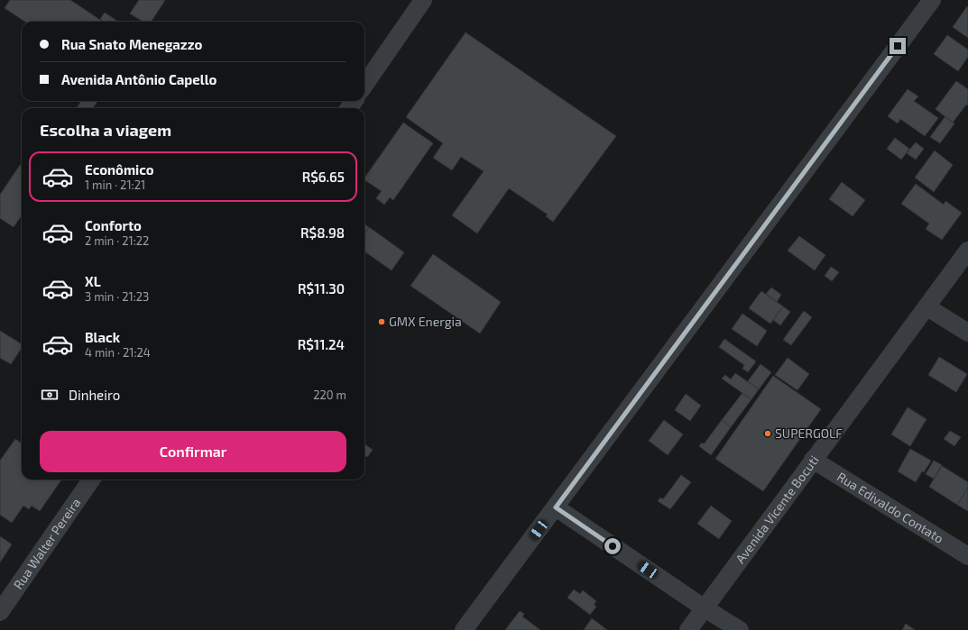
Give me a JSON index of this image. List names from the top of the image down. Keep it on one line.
{"streets":{"street":["Rua Edivaldo Contato","Avenida Vicente Bocuti","Rua Walter Pereira"]},"crossings":[["Rua Edivaldo Contato","Avenida Vicente Bocuti"]],"places":["GMX Energia","SUPERGOLF"],"page":{"banner":["Rua Snato Menegazzo","Avenida Antônio Capello"],"heading":"Escolha a viagem","list":[{"name":"Econômico","note":"1 min · 21:21","value":"R$6.65"},{"name":"Conforto","note":"2 min · 21:22","value":"R$8.98"},{"name":"XL","note":"3 min · 21:23","value":"R$11.30"},{"name":"Black","note":"4 min · 21:24","value":"R$11.24"}],"pay":["Dinheiro","220 m"],"buttons":"Confirmar"}}
